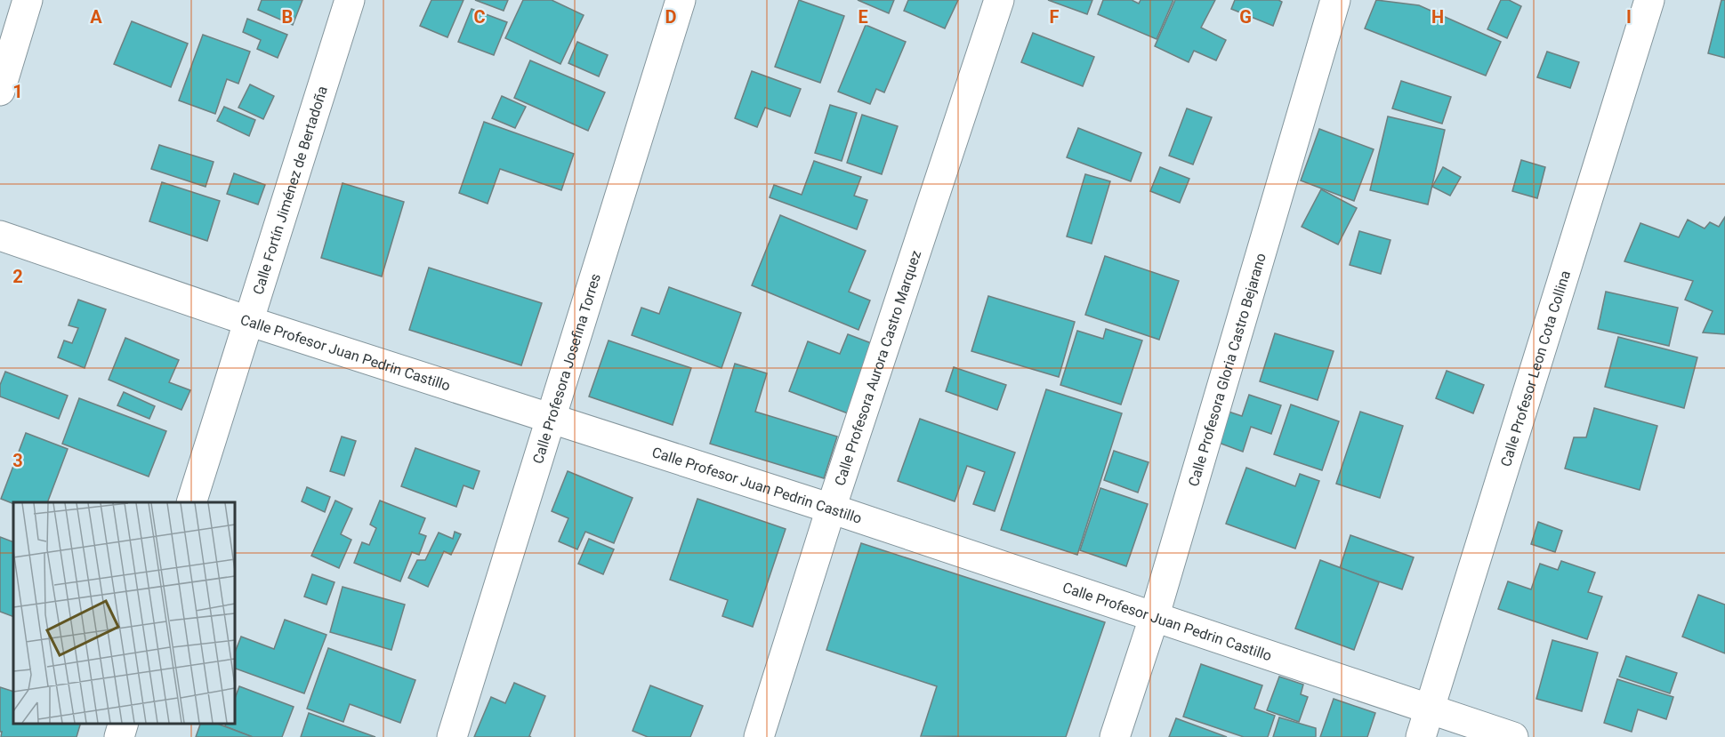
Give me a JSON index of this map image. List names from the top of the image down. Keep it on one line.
{"streets":{"street":["Calle Fortín Jiménez de Bertadoña","Calle Profesor Juan Pedrin Castillo","Calle Profesora Aurora Castro Marquez","Calle Profesora Josefina Torres","Calle Profesora Gloria Castro Bejarano","Calle Profesor Leon Cota Collina"]},"crossings":[["Calle Fortín Jiménez de Bertadoña","Calle Profesor Juan Pedrin Castillo"],["Calle Profesor Juan Pedrin Castillo","Calle Profesora Aurora Castro Marquez"],["Calle Profesor Juan Pedrin Castillo","Calle Profesora Josefina Torres"],["Calle Profesor Juan Pedrin Castillo","Calle Profesora Gloria Castro Bejarano"],["Calle Profesor Juan Pedrin Castillo","Calle Profesor Leon Cota Collina"]],"grid":{"columns":["A","B","C","D","E","F","G","H","I"],"rows":["1","2","3"]}}
